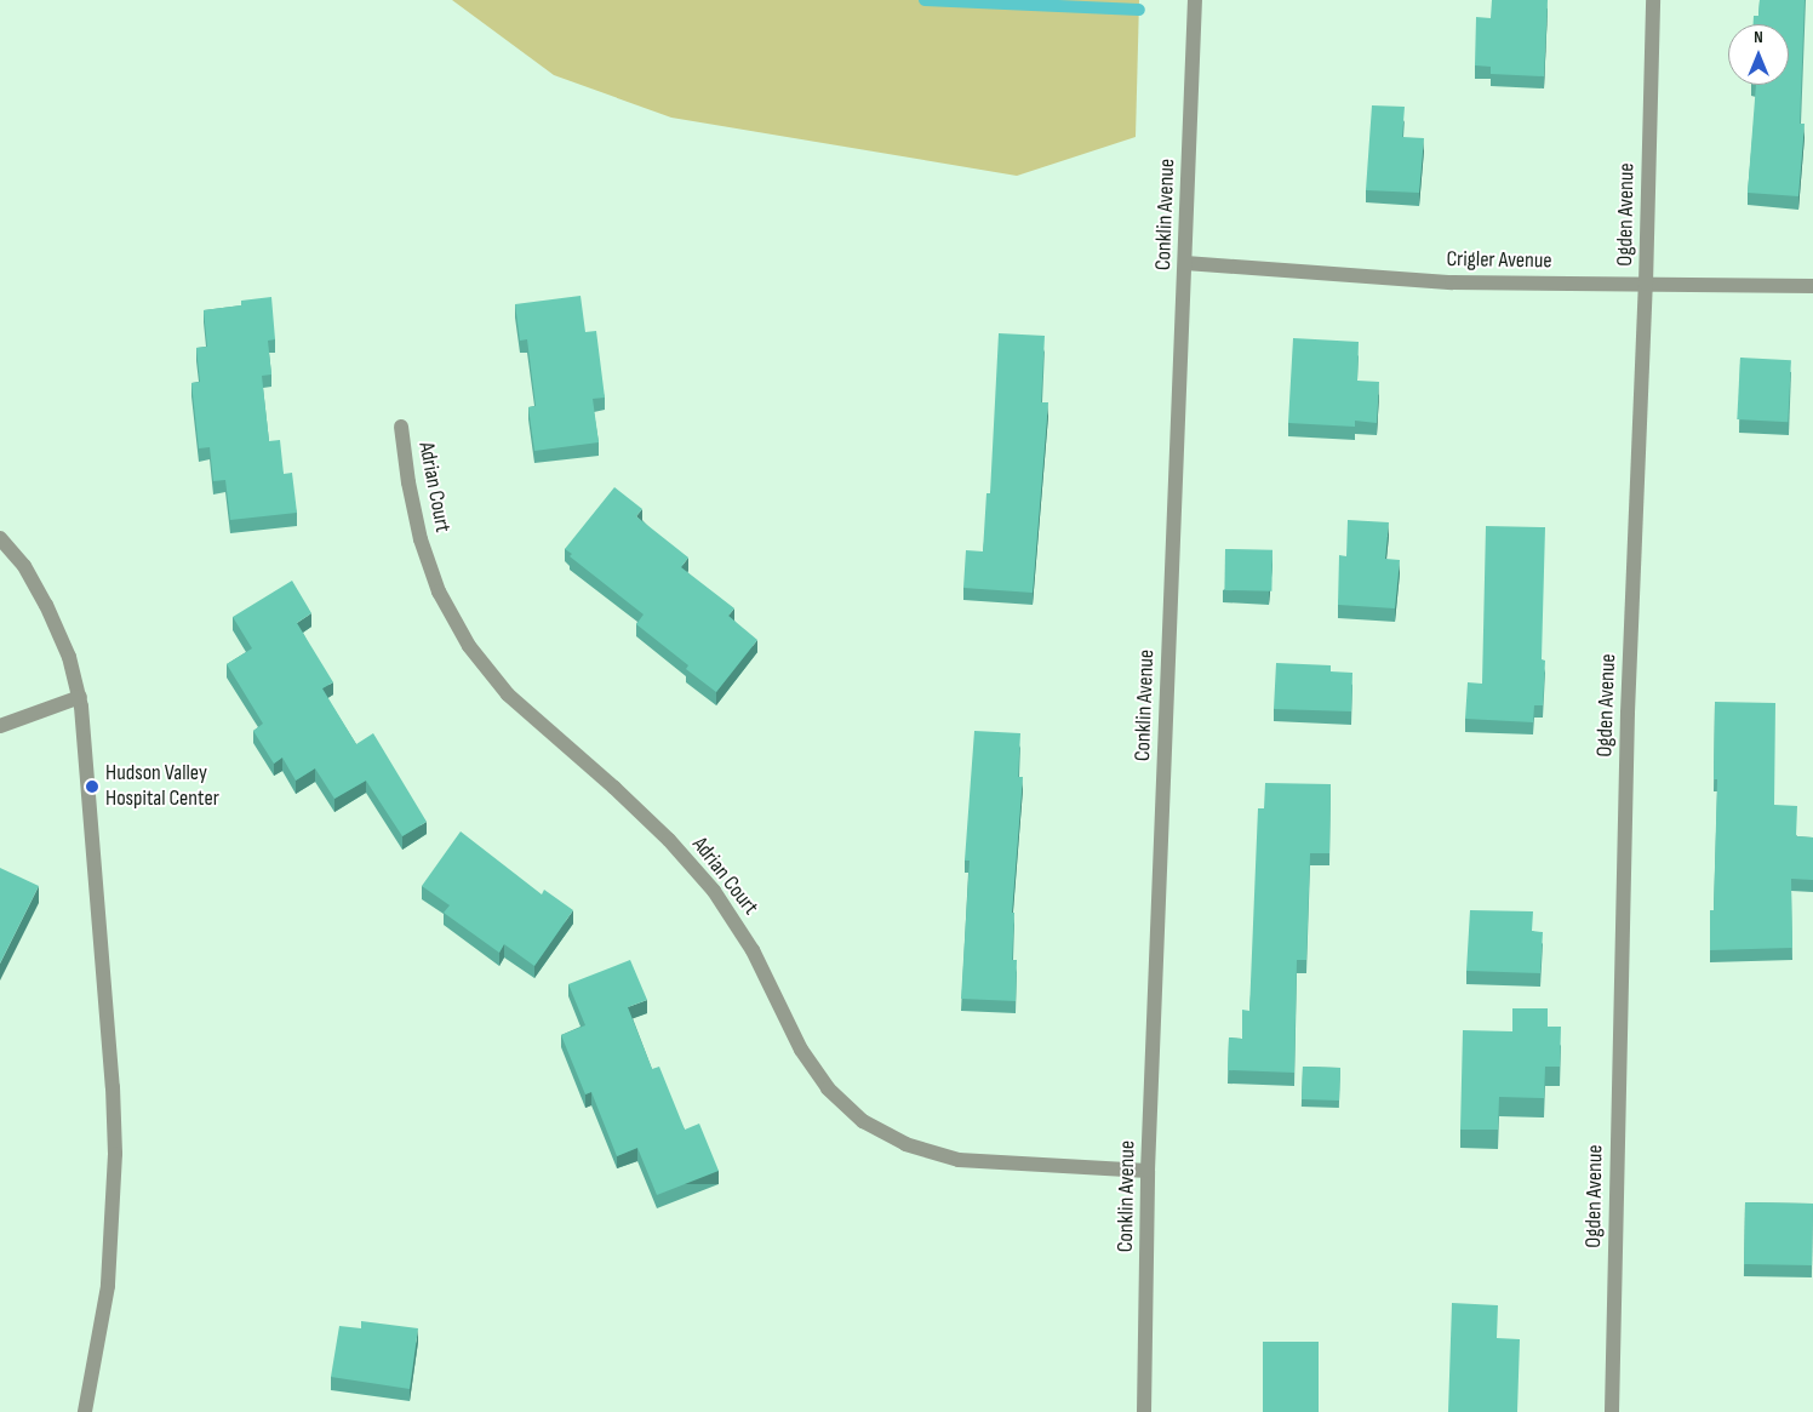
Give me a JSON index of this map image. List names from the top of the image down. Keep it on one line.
{"streets":{"street":["Conklin Avenue","Ogden Avenue","Crigler Avenue","Adrian Court"]},"crossings":[["Conklin Avenue","Crigler Avenue"],["Conklin Avenue","Adrian Court"],["Ogden Avenue","Crigler Avenue"]],"places":["Hudson Valley Hospital Center"],"north":"top"}
